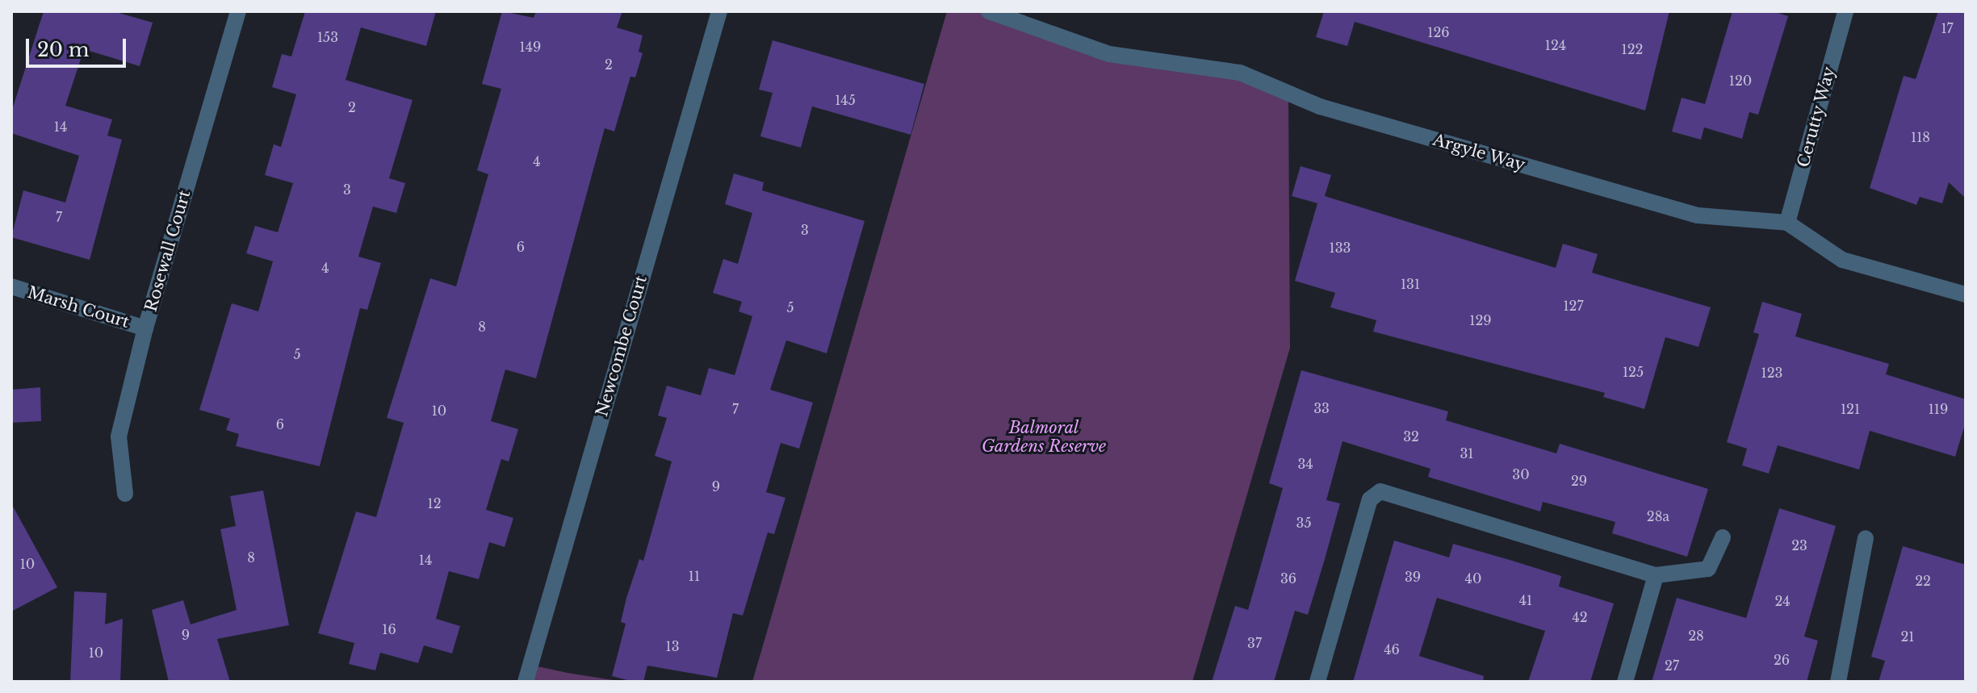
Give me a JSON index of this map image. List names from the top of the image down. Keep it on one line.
{"streets":{"street":["Cerutty Way","Argyle Way","Rosewall Court","Marsh Court","Newcombe Court"]},"crossings":[["Cerutty Way","Argyle Way"],["Rosewall Court","Marsh Court"]],"parks":["Balmoral Gardens Reserve"],"house_numbers":["17","126","153","124","149","122","2","120","145","2","14","118","4","3","7","3","6","133","4","131","127","5","129","8","5","125","123","33","7","121","119","10","6","32","31","34","30","29","9","12","28a","35","23","8","14","10","11","39","36","40","22","41","24","42","16","9","28","21","37","13","46","10","26","27"],"scale_bar":"20 m"}
